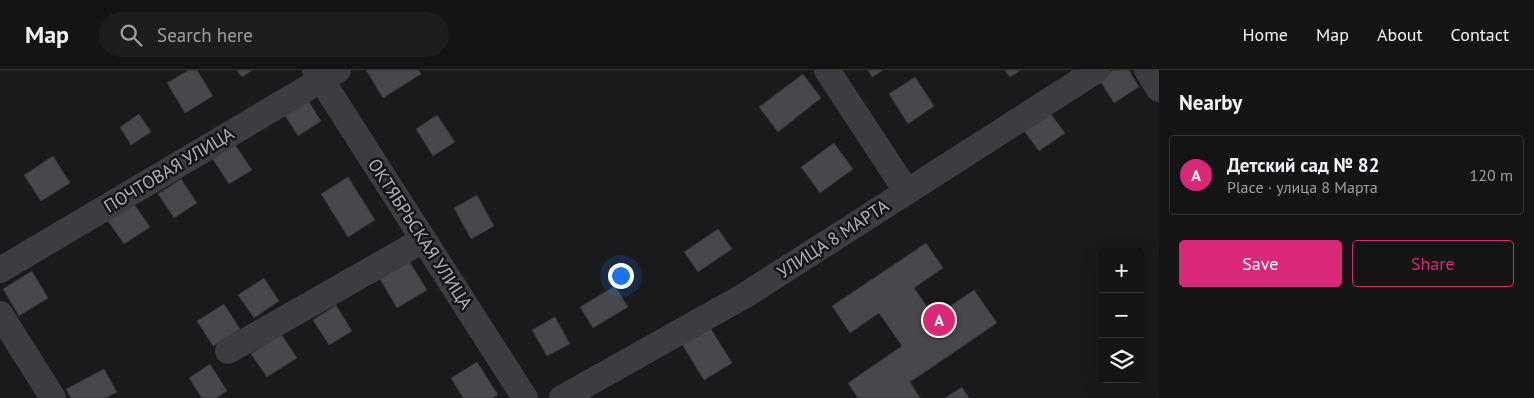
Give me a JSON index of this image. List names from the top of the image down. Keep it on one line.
{"streets":{"street":["ПОЧТОВАЯ УЛИЦА","ОКТЯБРЬСКАЯ УЛИЦА","УЛИЦА 8 МАРТА"]},"crossings":[["ПОЧТОВАЯ УЛИЦА","ОКТЯБРЬСКАЯ УЛИЦА"]],"page":{"header":"Map","search":"Search here","nav":["Home","Map","About","Contact"],"heading":"Nearby","list":[{"mark":"A","name":"Детский сад № 82","note":"Place · улица 8 Марта","value":"120 m"}],"buttons":["Save","Share"],"map_buttons":["+","−"],"pins":"A"}}
